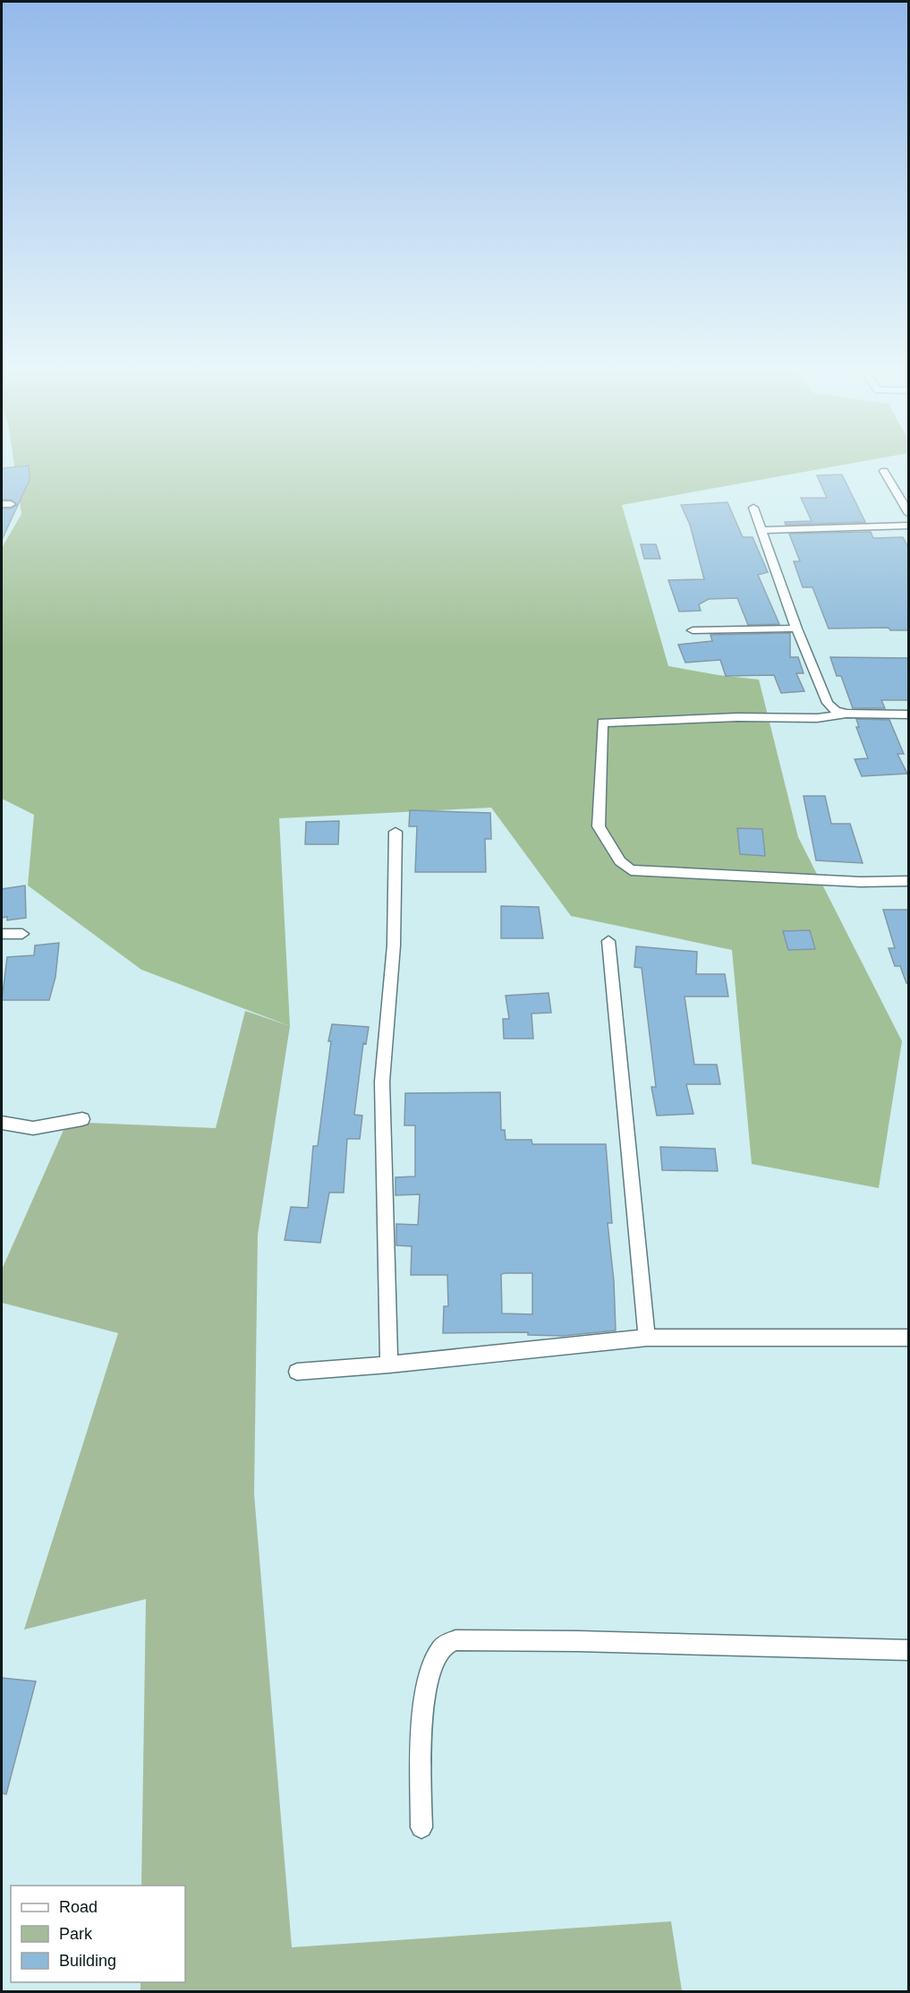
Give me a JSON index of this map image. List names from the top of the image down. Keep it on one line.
{"legend":["Road","Park","Building"]}
